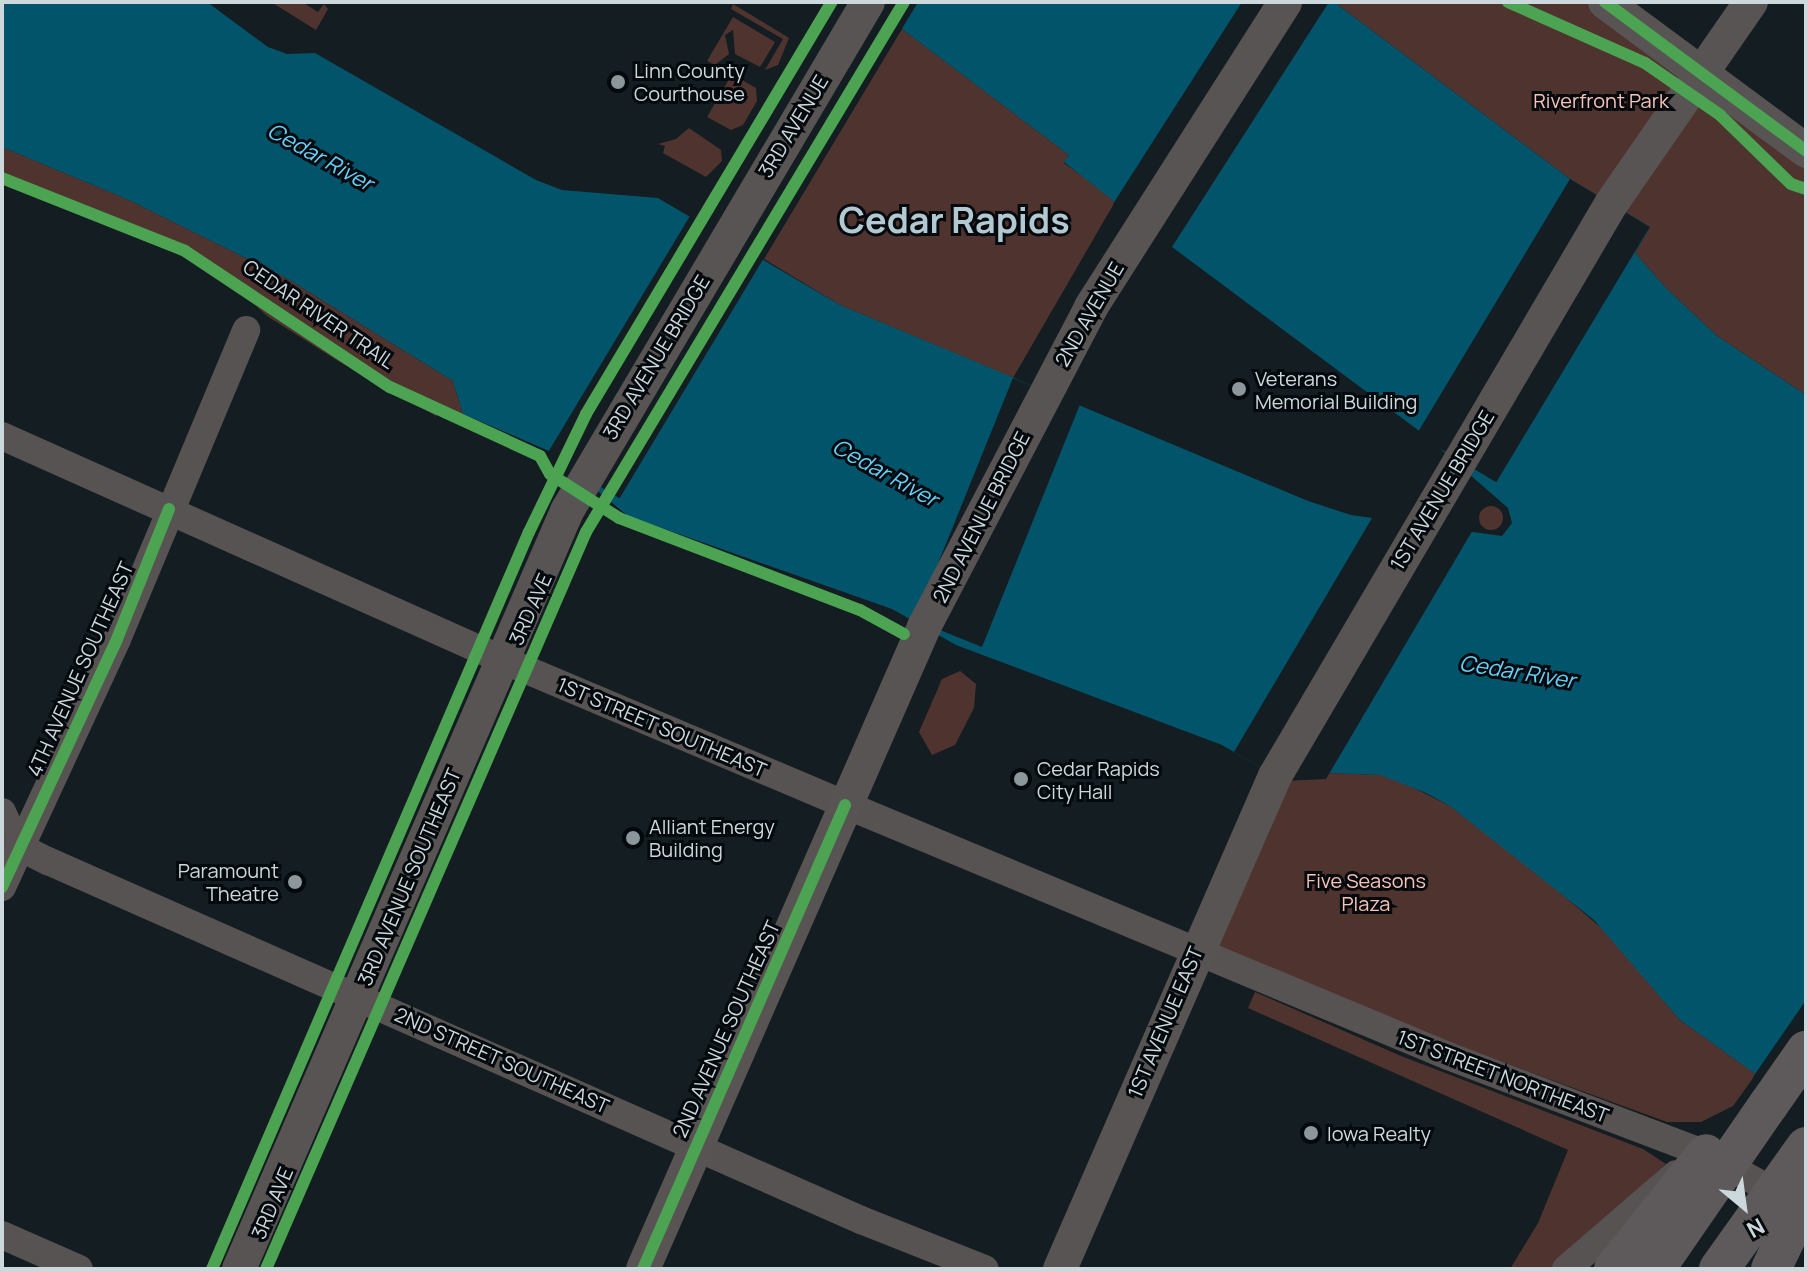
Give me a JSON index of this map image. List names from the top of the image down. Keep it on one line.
{"streets":{"main road":["3RD AVENUE","2ND AVENUE","3RD AVENUE BRIDGE","1ST AVENUE BRIDGE","2ND AVENUE BRIDGE","3RD AVENUE SOUTHEAST","1ST AVENUE EAST","2ND AVENUE SOUTHEAST"],"street":["4TH AVENUE SOUTHEAST","1ST STREET SOUTHEAST","2ND STREET SOUTHEAST","1ST STREET NORTHEAST"],"cycle path":["CEDAR RIVER TRAIL","3RD AVE"]},"crossings":[["3RD AVENUE","3RD AVENUE BRIDGE"],["2ND AVENUE","2ND AVENUE BRIDGE"],["3RD AVENUE BRIDGE","3RD AVENUE SOUTHEAST"],["1ST AVENUE BRIDGE","1ST AVENUE EAST"],["2ND AVENUE BRIDGE","2ND AVENUE SOUTHEAST"],["4TH AVENUE SOUTHEAST","1ST STREET SOUTHEAST"],["4TH AVENUE SOUTHEAST","2ND STREET SOUTHEAST"],["1ST STREET SOUTHEAST","3RD AVENUE SOUTHEAST"],["1ST STREET SOUTHEAST","1ST AVENUE EAST"],["1ST STREET SOUTHEAST","2ND AVENUE SOUTHEAST"],["1ST STREET SOUTHEAST","1ST STREET NORTHEAST"],["3RD AVENUE SOUTHEAST","2ND STREET SOUTHEAST"],["1ST AVENUE EAST","1ST STREET NORTHEAST"],["2ND AVENUE SOUTHEAST","2ND STREET SOUTHEAST"]],"districts":["Cedar Rapids"],"water":["Cedar River"],"parks":["Riverfront Park","Five Seasons Plaza"],"places":["Linn County Courthouse","Veterans Memorial Building","Cedar Rapids City Hall","Alliant Energy Building","Paramount Theatre","Iowa Realty"],"north":"bottom right"}
